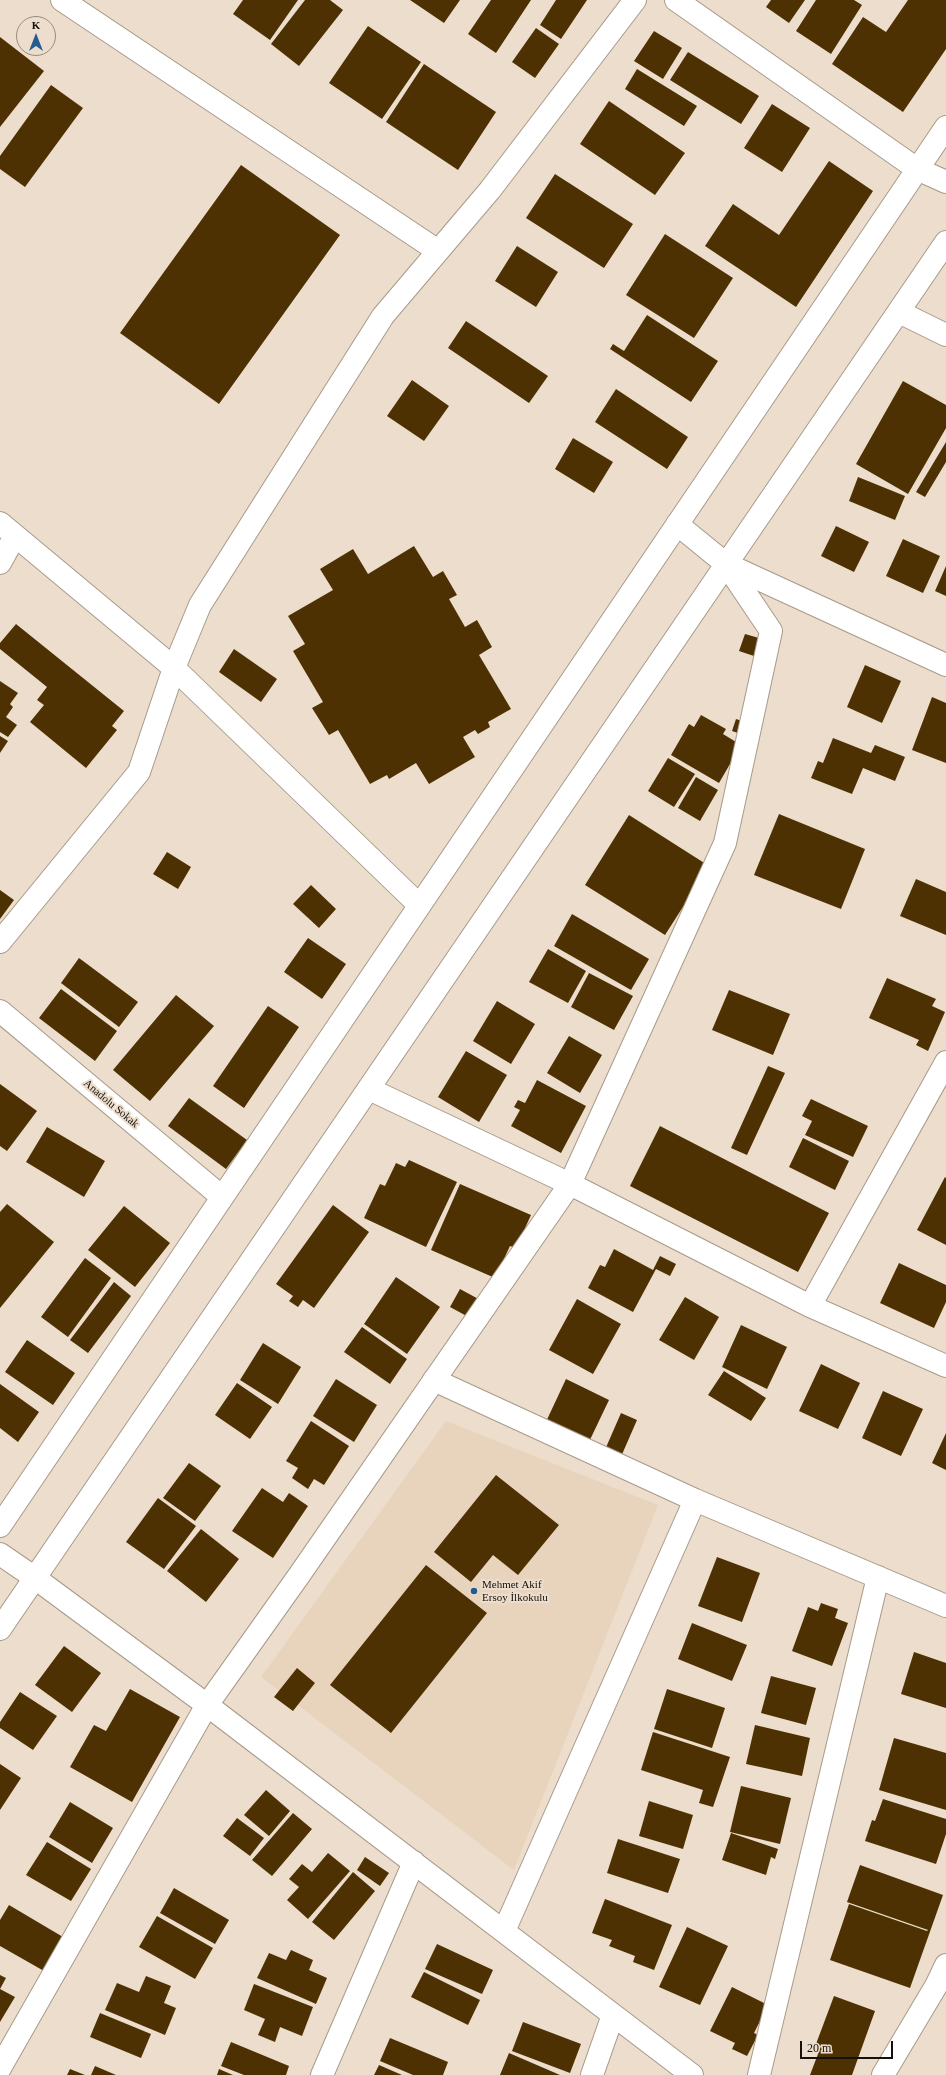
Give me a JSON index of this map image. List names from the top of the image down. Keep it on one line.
{"streets":{"street":["Anadolu Sokak"]},"places":["Mehmet Akif Ersoy İlkokulu"],"scale_bar":"20 m","north":"top"}
